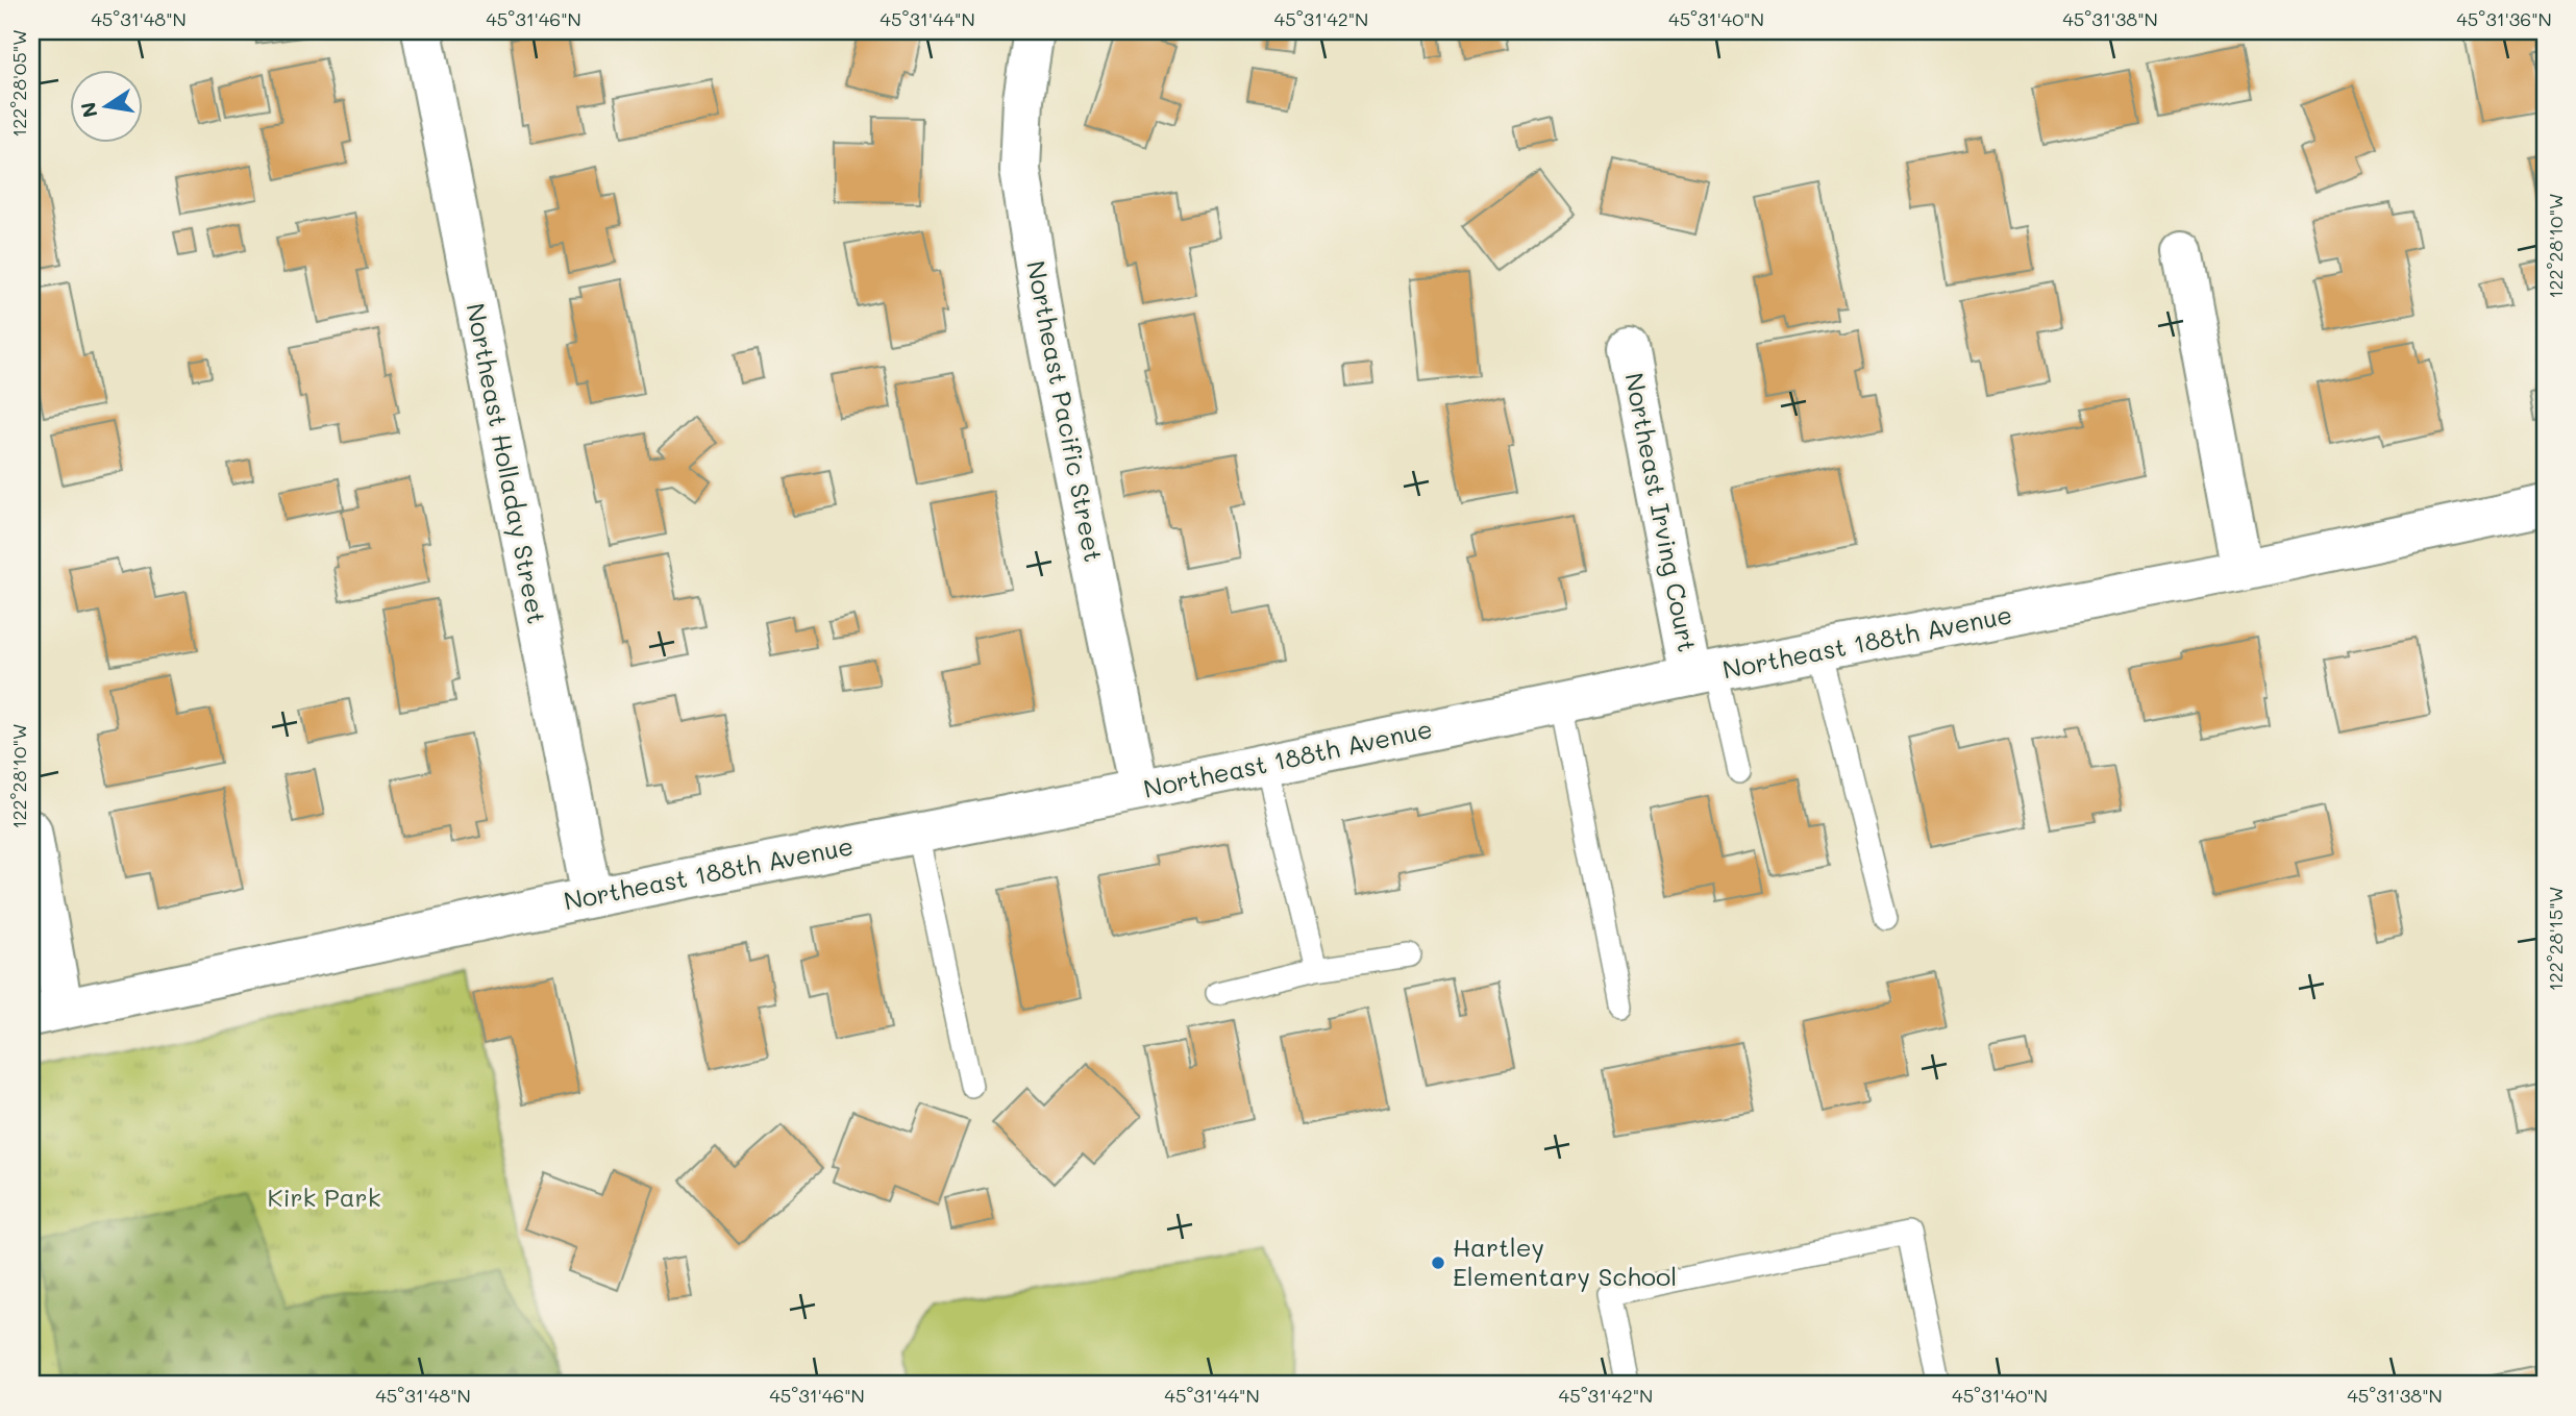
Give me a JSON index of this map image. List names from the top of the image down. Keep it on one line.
{"streets":{"street":["Northeast Pacific Street","Northeast Holladay Street","Northeast Irving Court","Northeast 188th Avenue"]},"crossings":[["Northeast Pacific Street","Northeast 188th Avenue"],["Northeast Holladay Street","Northeast 188th Avenue"],["Northeast Irving Court","Northeast 188th Avenue"]],"parks":["Kirk Park"],"places":["Hartley Elementary School"],"north":"left","coordinates":["45°31'48\"N","45°31'46\"N","45°31'44\"N","45°31'42\"N","45°31'40\"N","45°31'38\"N","45°31'36\"N","122°28'05\"W","122°28'10\"W","122°28'15\"W"]}
